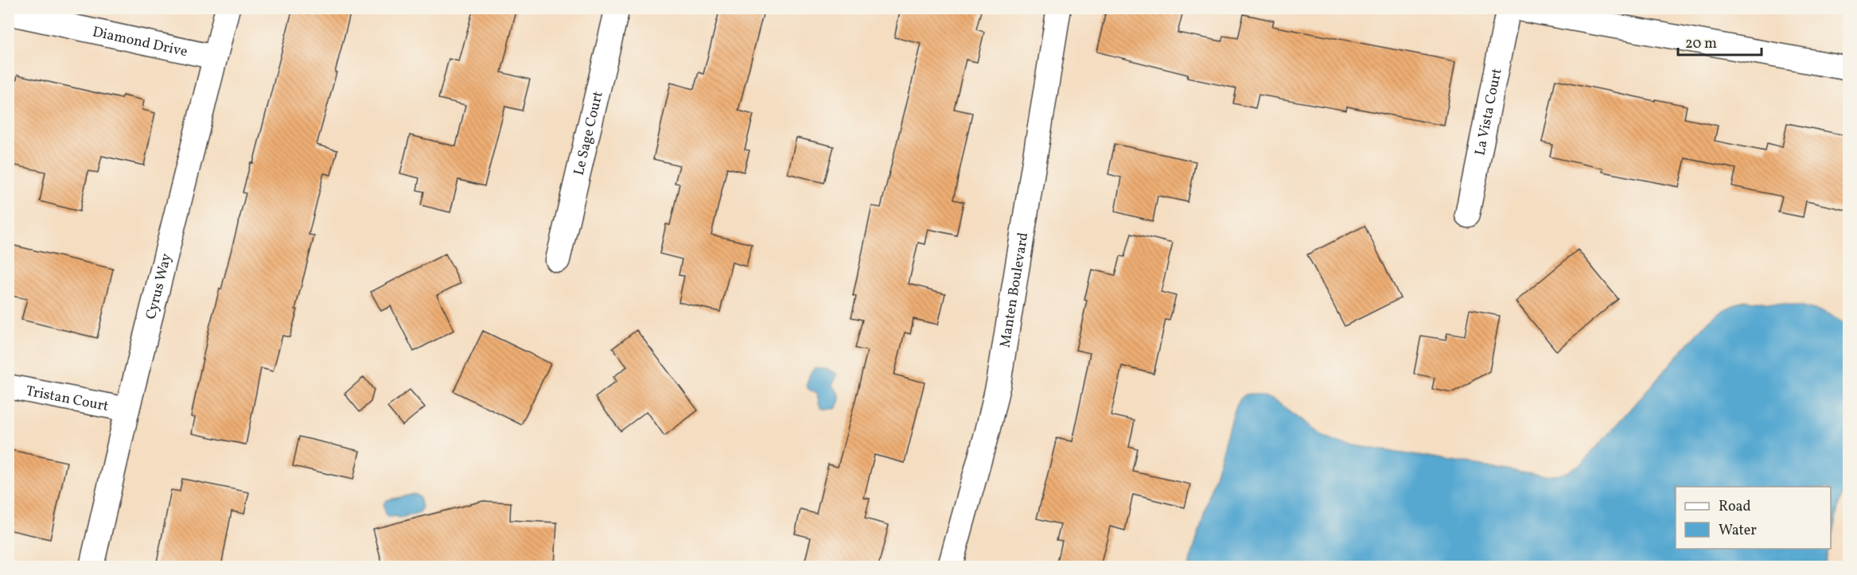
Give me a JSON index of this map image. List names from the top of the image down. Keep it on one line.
{"streets":{"street":["Diamond Drive","La Vista Court","Le Sage Court","Cyrus Way","Manten Boulevard","Tristan Court"]},"crossings":[["Diamond Drive","Cyrus Way"],["Cyrus Way","Tristan Court"]],"legend":["Road","Water"],"scale_bar":"20 m"}
